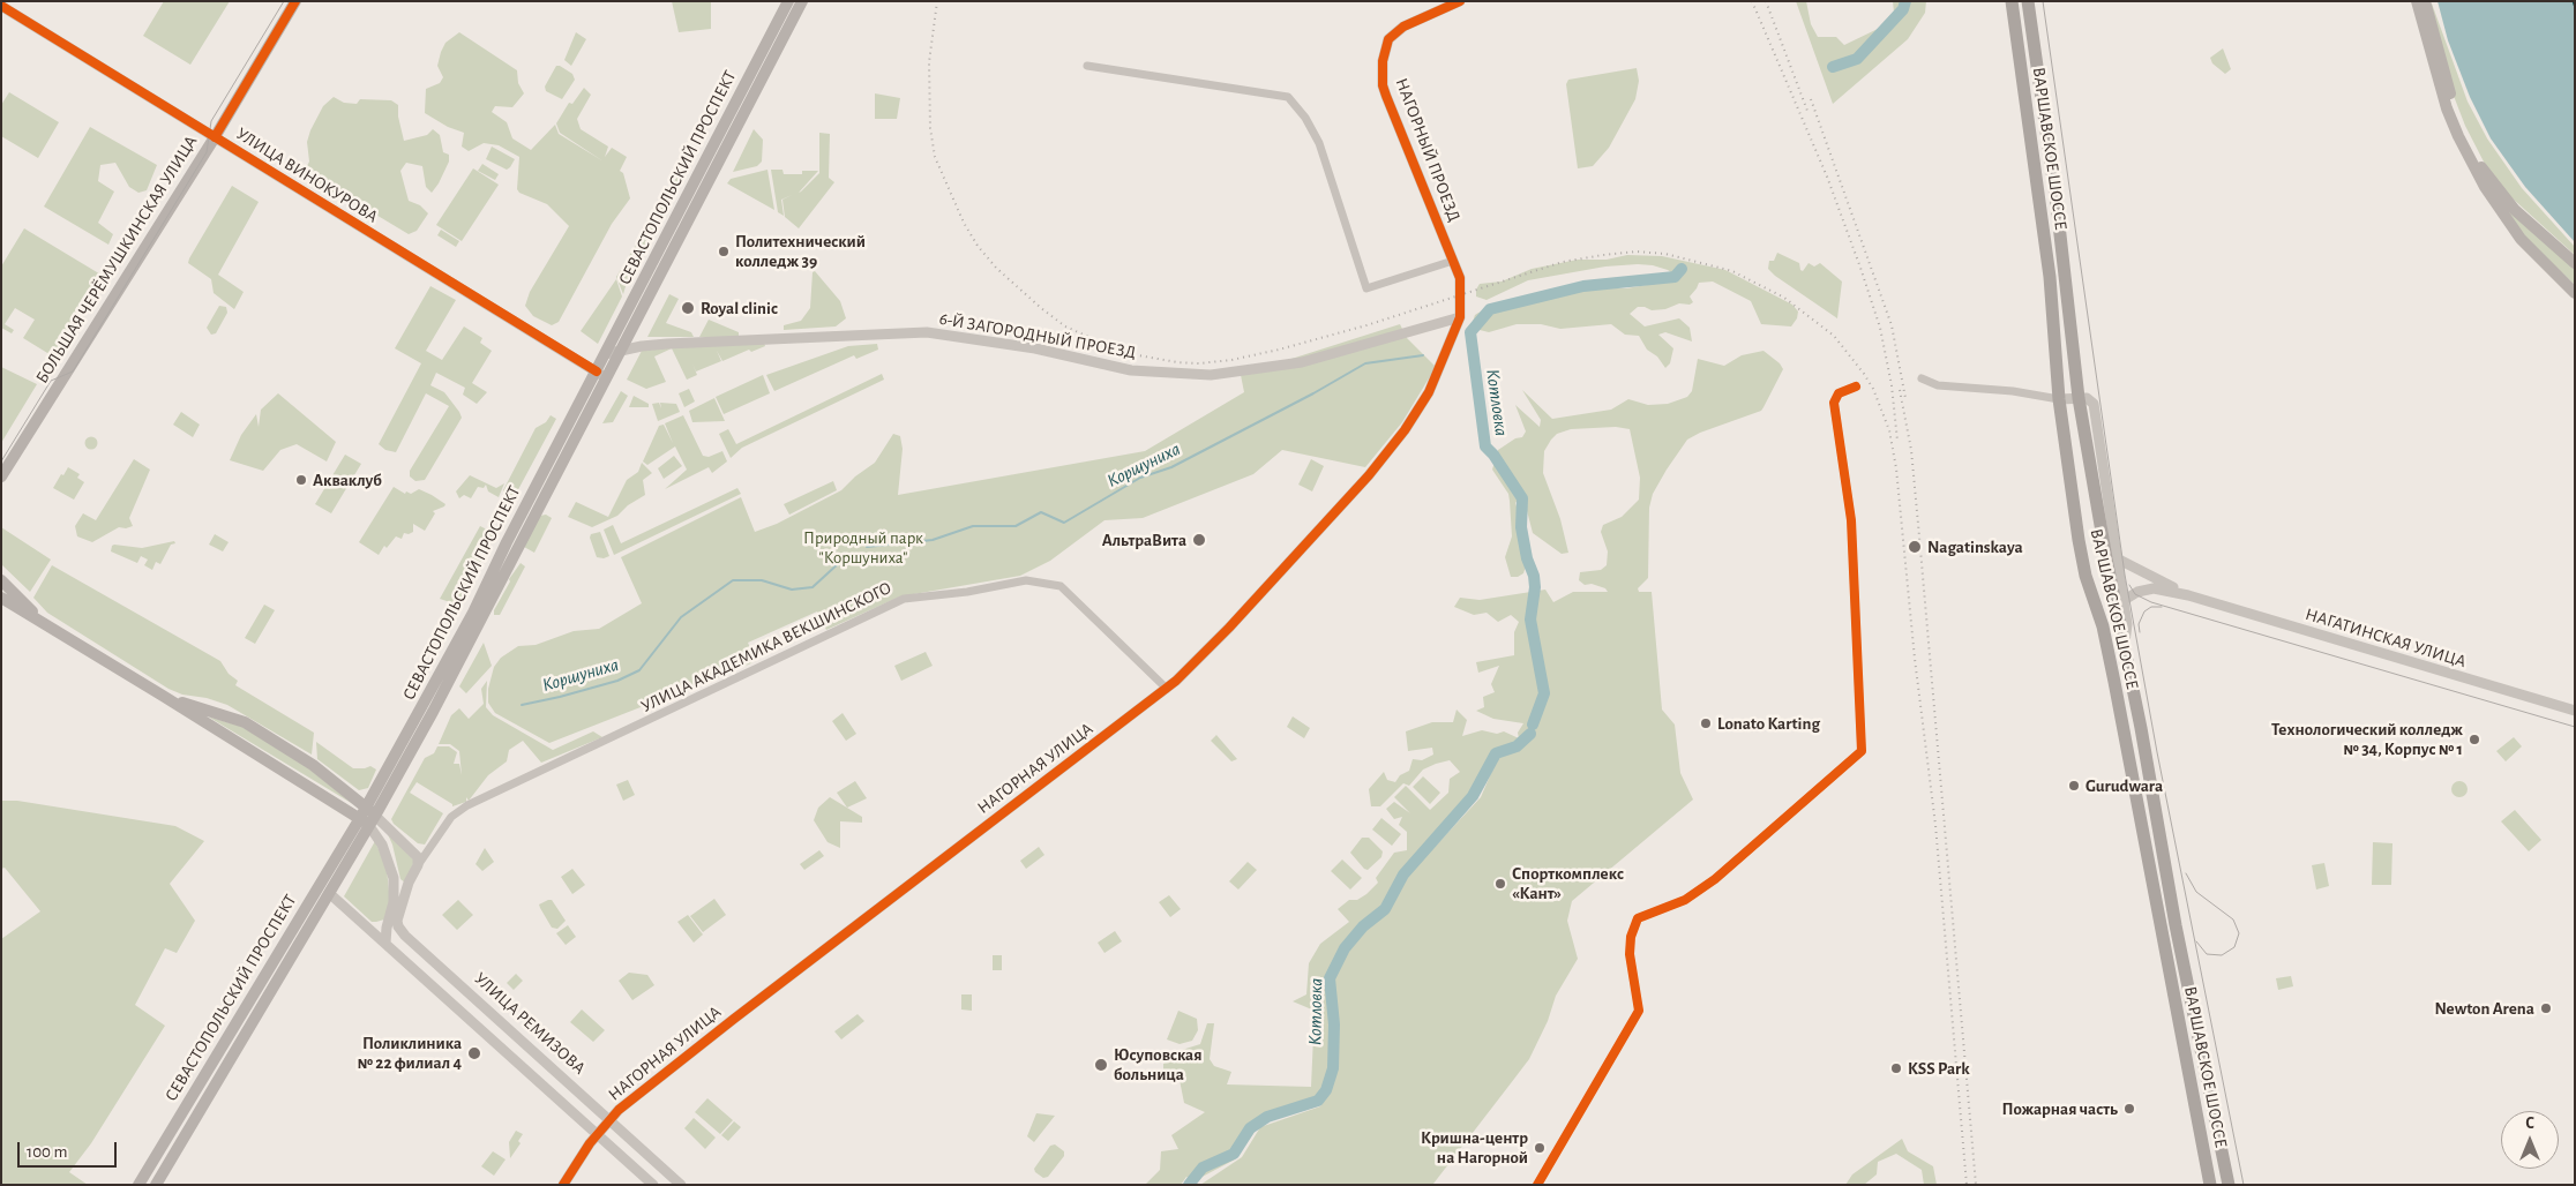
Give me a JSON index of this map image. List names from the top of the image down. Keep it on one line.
{"streets":{"main road":["ВАРШАВСКОЕ ШОССЕ","СЕВАСТОПОЛЬСКИЙ ПРОСПЕКТ","БОЛЬШАЯ ЧЕРЁМУШКИНСКАЯ УЛИЦА"],"street":["НАГОРНЫЙ ПРОЕЗД","УЛИЦА ВИНОКУРОВА","6-Й ЗАГОРОДНЫЙ ПРОЕЗД","НАГАТИНСКАЯ УЛИЦА","УЛИЦА АКАДЕМИКА ВЕКШИНСКОГО","НАГОРНАЯ УЛИЦА","УЛИЦА РЕМИЗОВА"]},"crossings":[["НАГОРНЫЙ ПРОЕЗД","6-Й ЗАГОРОДНЫЙ ПРОЕЗД"],["НАГОРНЫЙ ПРОЕЗД","НАГОРНАЯ УЛИЦА"],["УЛИЦА ВИНОКУРОВА","СЕВАСТОПОЛЬСКИЙ ПРОСПЕКТ"],["УЛИЦА ВИНОКУРОВА","БОЛЬШАЯ ЧЕРЁМУШКИНСКАЯ УЛИЦА"],["СЕВАСТОПОЛЬСКИЙ ПРОСПЕКТ","6-Й ЗАГОРОДНЫЙ ПРОЕЗД"],["6-Й ЗАГОРОДНЫЙ ПРОЕЗД","НАГОРНАЯ УЛИЦА"],["УЛИЦА АКАДЕМИКА ВЕКШИНСКОГО","НАГОРНАЯ УЛИЦА"],["НАГОРНАЯ УЛИЦА","УЛИЦА РЕМИЗОВА"]],"water":["Котловка","Коршуниха"],"parks":["Природный парк \"Коршуниха\""],"places":["Политехнический колледж 39","Royal clinic","Акваклуб","АльтраВита","Nagatinskaya","Lonato Karting","Технологический колледж № 34, Корпус № 1","Gurudwara","Спорткомплекс «Кант»","Newton Arena","Поликлиника № 22 филиал 4","Юсуповская больница","KSS Park","Пожарная часть","Кришна-центр на Нагорной"],"scale_bar":"100 m","north":"top"}
